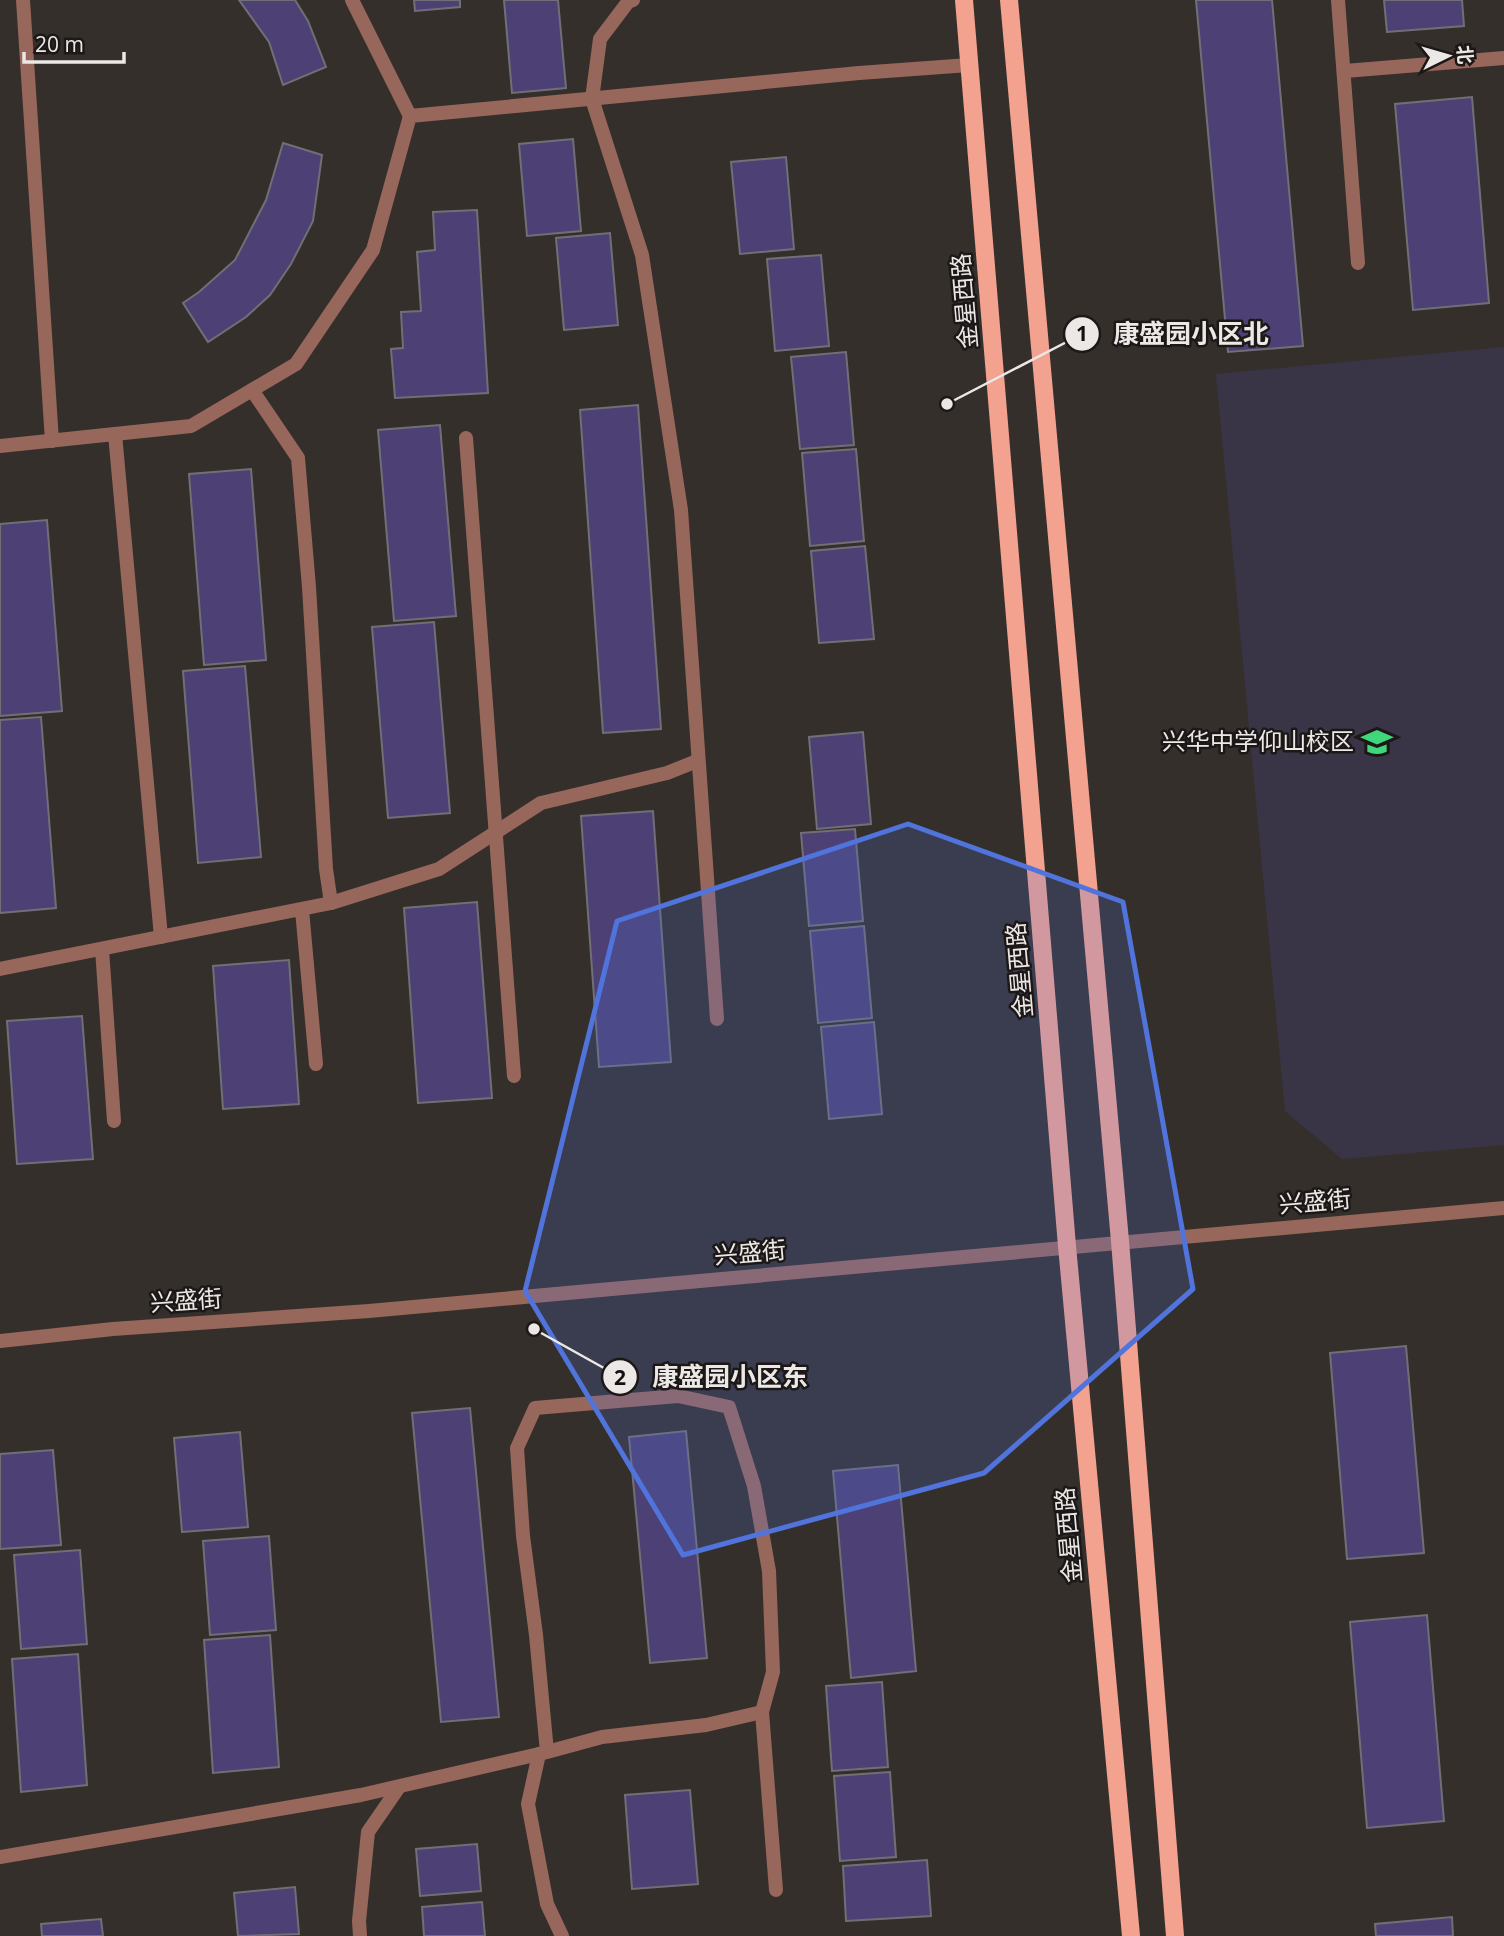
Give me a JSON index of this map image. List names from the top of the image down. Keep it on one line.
{"streets":{"main road":["金星西路"],"street":["兴盛街"]},"crossings":[["金星西路","兴盛街"]],"places":{"other":["康盛园小区北","康盛园小区东"],"school or university":["兴华中学仰山校区"]},"scale_bar":"20 m","north":"right"}
